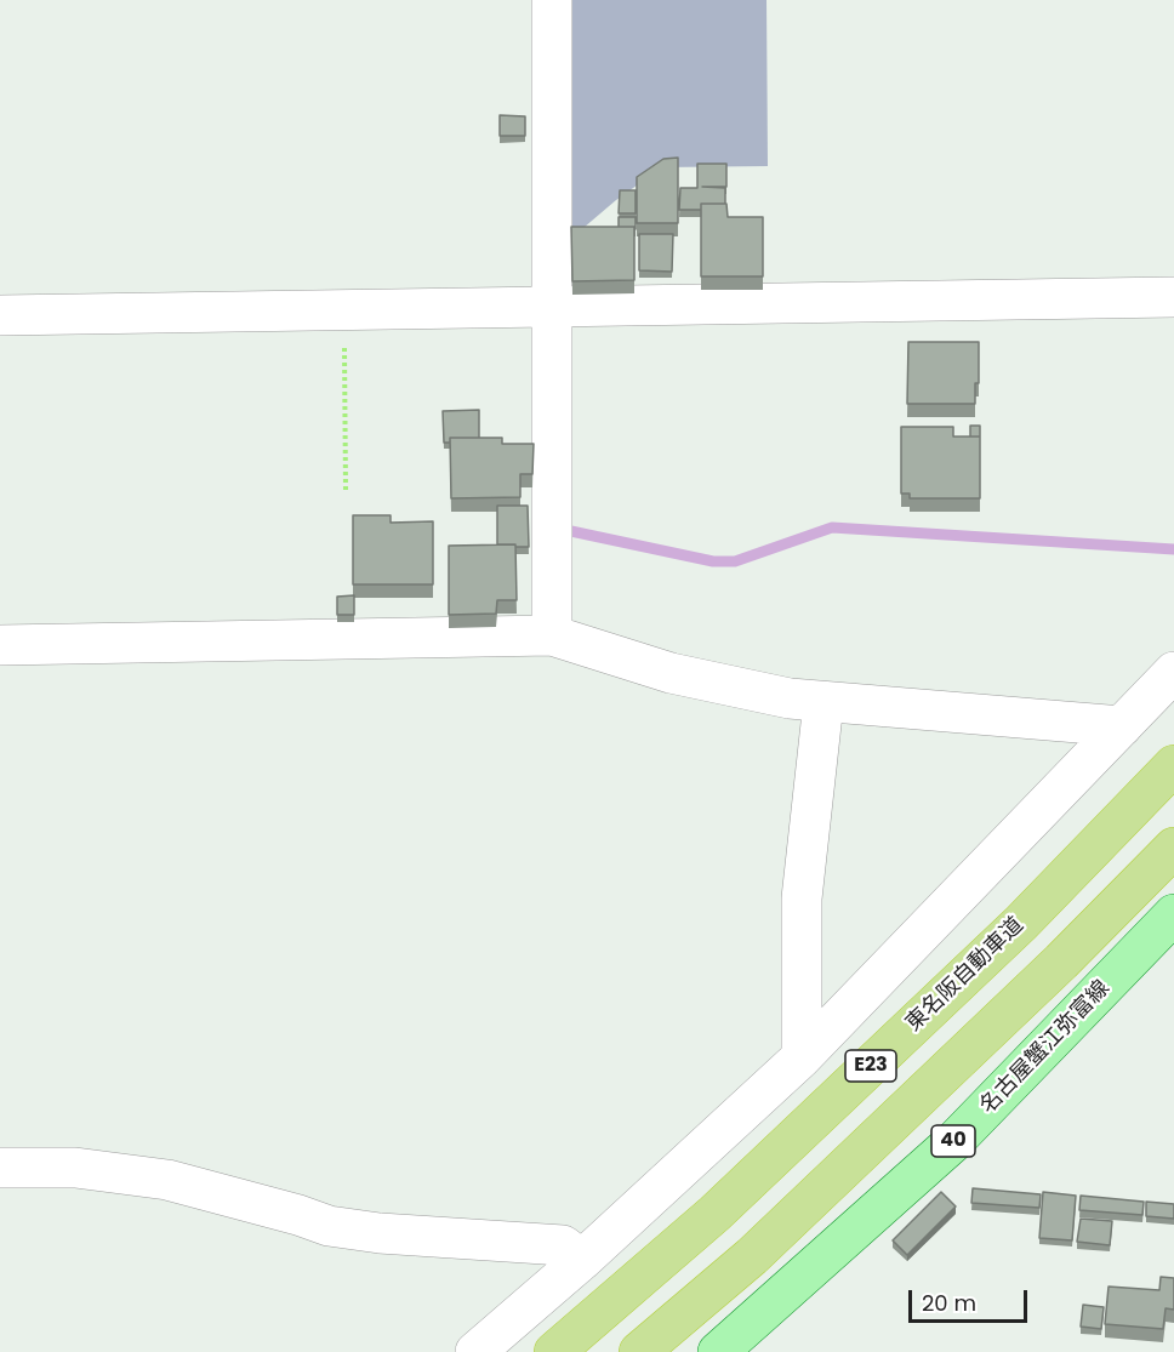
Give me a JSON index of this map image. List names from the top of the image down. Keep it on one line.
{"streets":{"highway":["東名阪自動車道","E23"],"main road":["名古屋蟹江弥富線","40"]},"scale_bar":"20 m"}
